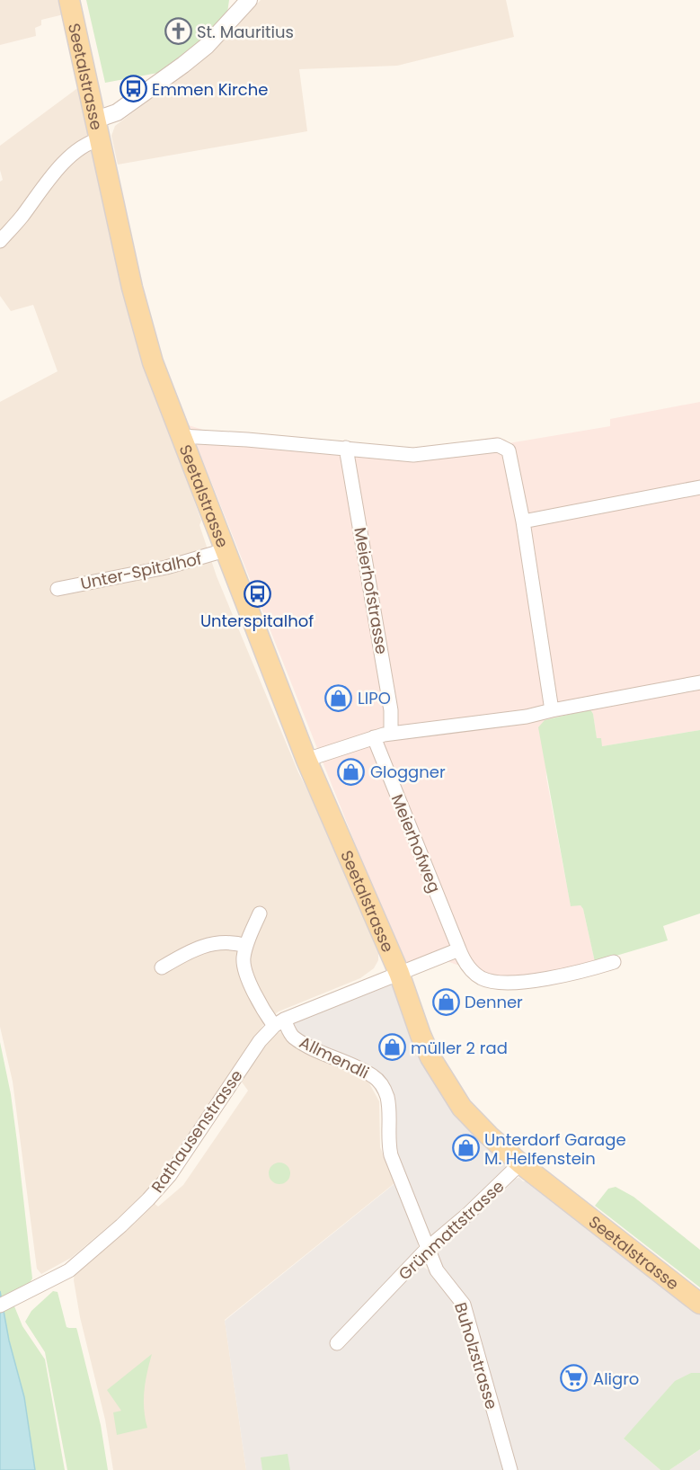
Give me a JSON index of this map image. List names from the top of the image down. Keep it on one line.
{"streets":{"main road":["Seetalstrasse"],"street":["Unter-Spitalhof","Meierhofstrasse","Meierhofweg","Allmendli","Rathausenstrasse","Grünmattstrasse","Buholzstrasse"]},"crossings":[["Seetalstrasse","Unter-Spitalhof"],["Seetalstrasse","Meierhofweg"],["Seetalstrasse","Rathausenstrasse"],["Seetalstrasse","Grünmattstrasse"],["Allmendli","Rathausenstrasse"],["Allmendli","Grünmattstrasse"],["Allmendli","Buholzstrasse"],["Grünmattstrasse","Buholzstrasse"]],"places":{"church":["St. Mauritius"],"bus stop":["Emmen Kirche","Unterspitalhof"],"shop":["LIPO","Gloggner","Denner","müller 2 rad","Unterdorf Garage M. Helfenstein"],"supermarket":["Aligro"]}}
